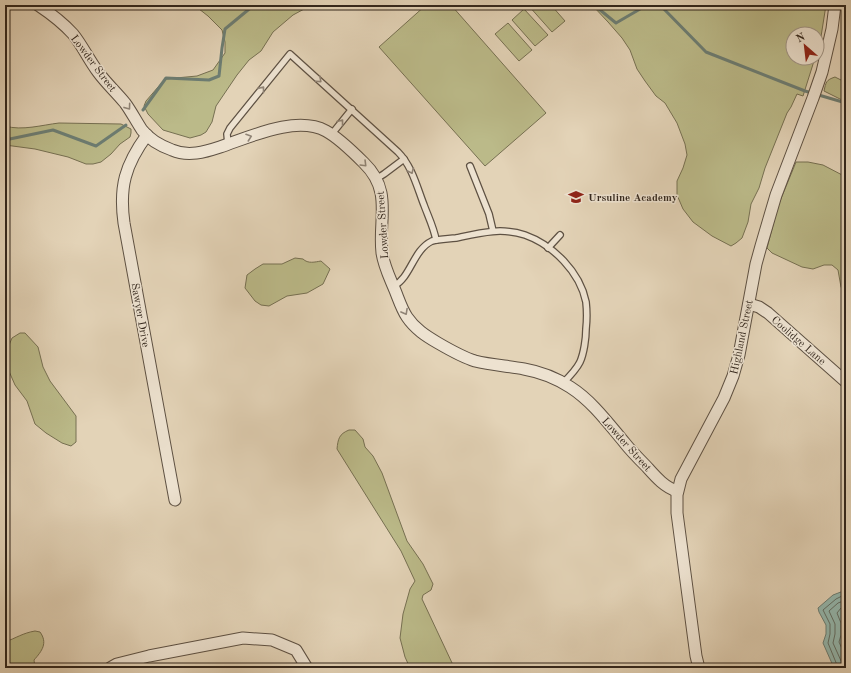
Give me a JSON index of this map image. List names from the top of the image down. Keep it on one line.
{"streets":{"street":["Lowder Street","Sawyer Drive","Highland Street","Coolidge Lane"]},"crossings":[["Lowder Street","Sawyer Drive"],["Lowder Street","Highland Street"],["Highland Street","Coolidge Lane"]],"one_way":["Lowder Street"],"places":{"school or university":["Ursuline Academy"]},"north":"top left"}
